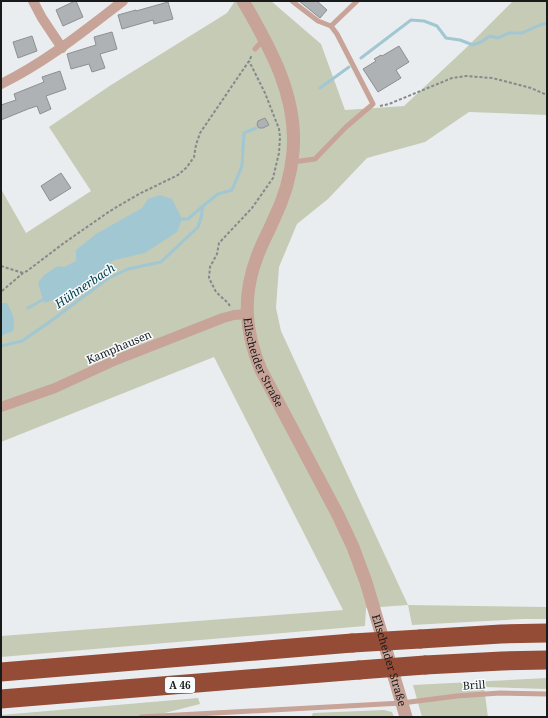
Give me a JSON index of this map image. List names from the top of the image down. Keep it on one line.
{"streets":{"highway":["A 46"],"street":["Kamphausen","Ellscheider Straße"],"lane":["Brill"]},"crossings":[["Kamphausen","Ellscheider Straße"],["Ellscheider Straße","Brill"]],"water":["Hühnerbach"]}
